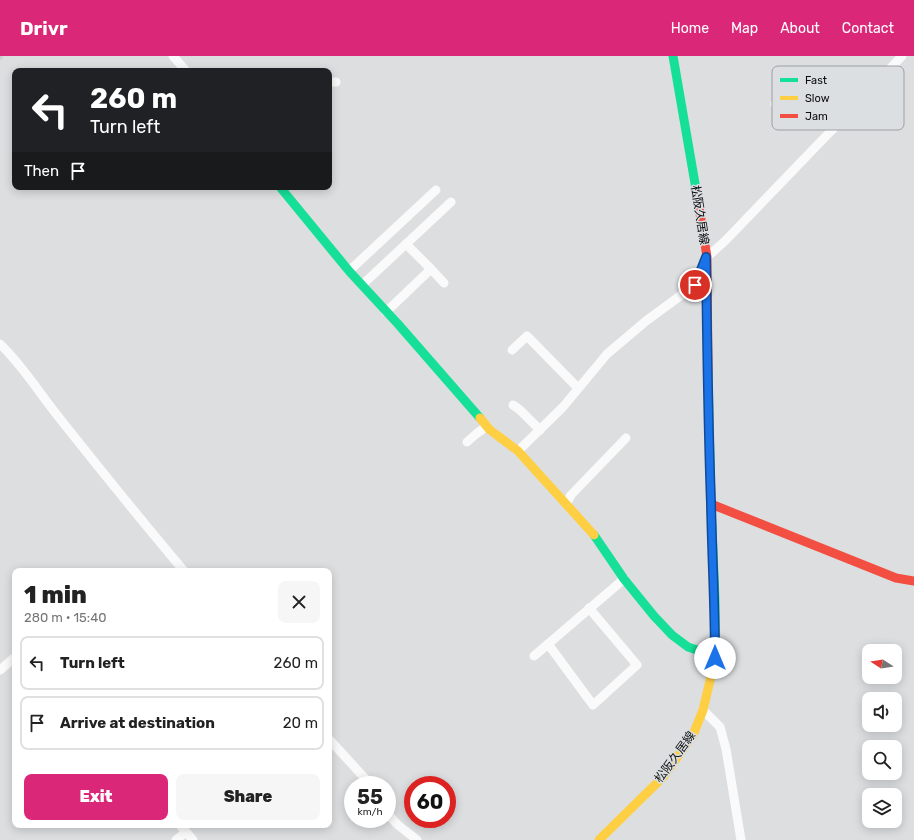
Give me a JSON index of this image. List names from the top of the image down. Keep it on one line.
{"streets":{"street":["松阪久居線"]},"legend":["Fast","Slow","Jam"],"north":"left","page":{"header":"Drivr","nav":["Home","Map","About","Contact"],"turn":["260 m","Turn left"],"then":"Then","heading":["1 min","280 m · 15:40"],"list":[{"name":"Turn left","value":"260 m"},{"name":"Arrive at destination","value":"20 m"}],"buttons":["Exit","Share"],"speed":"55 km/h","limit":"60"}}
